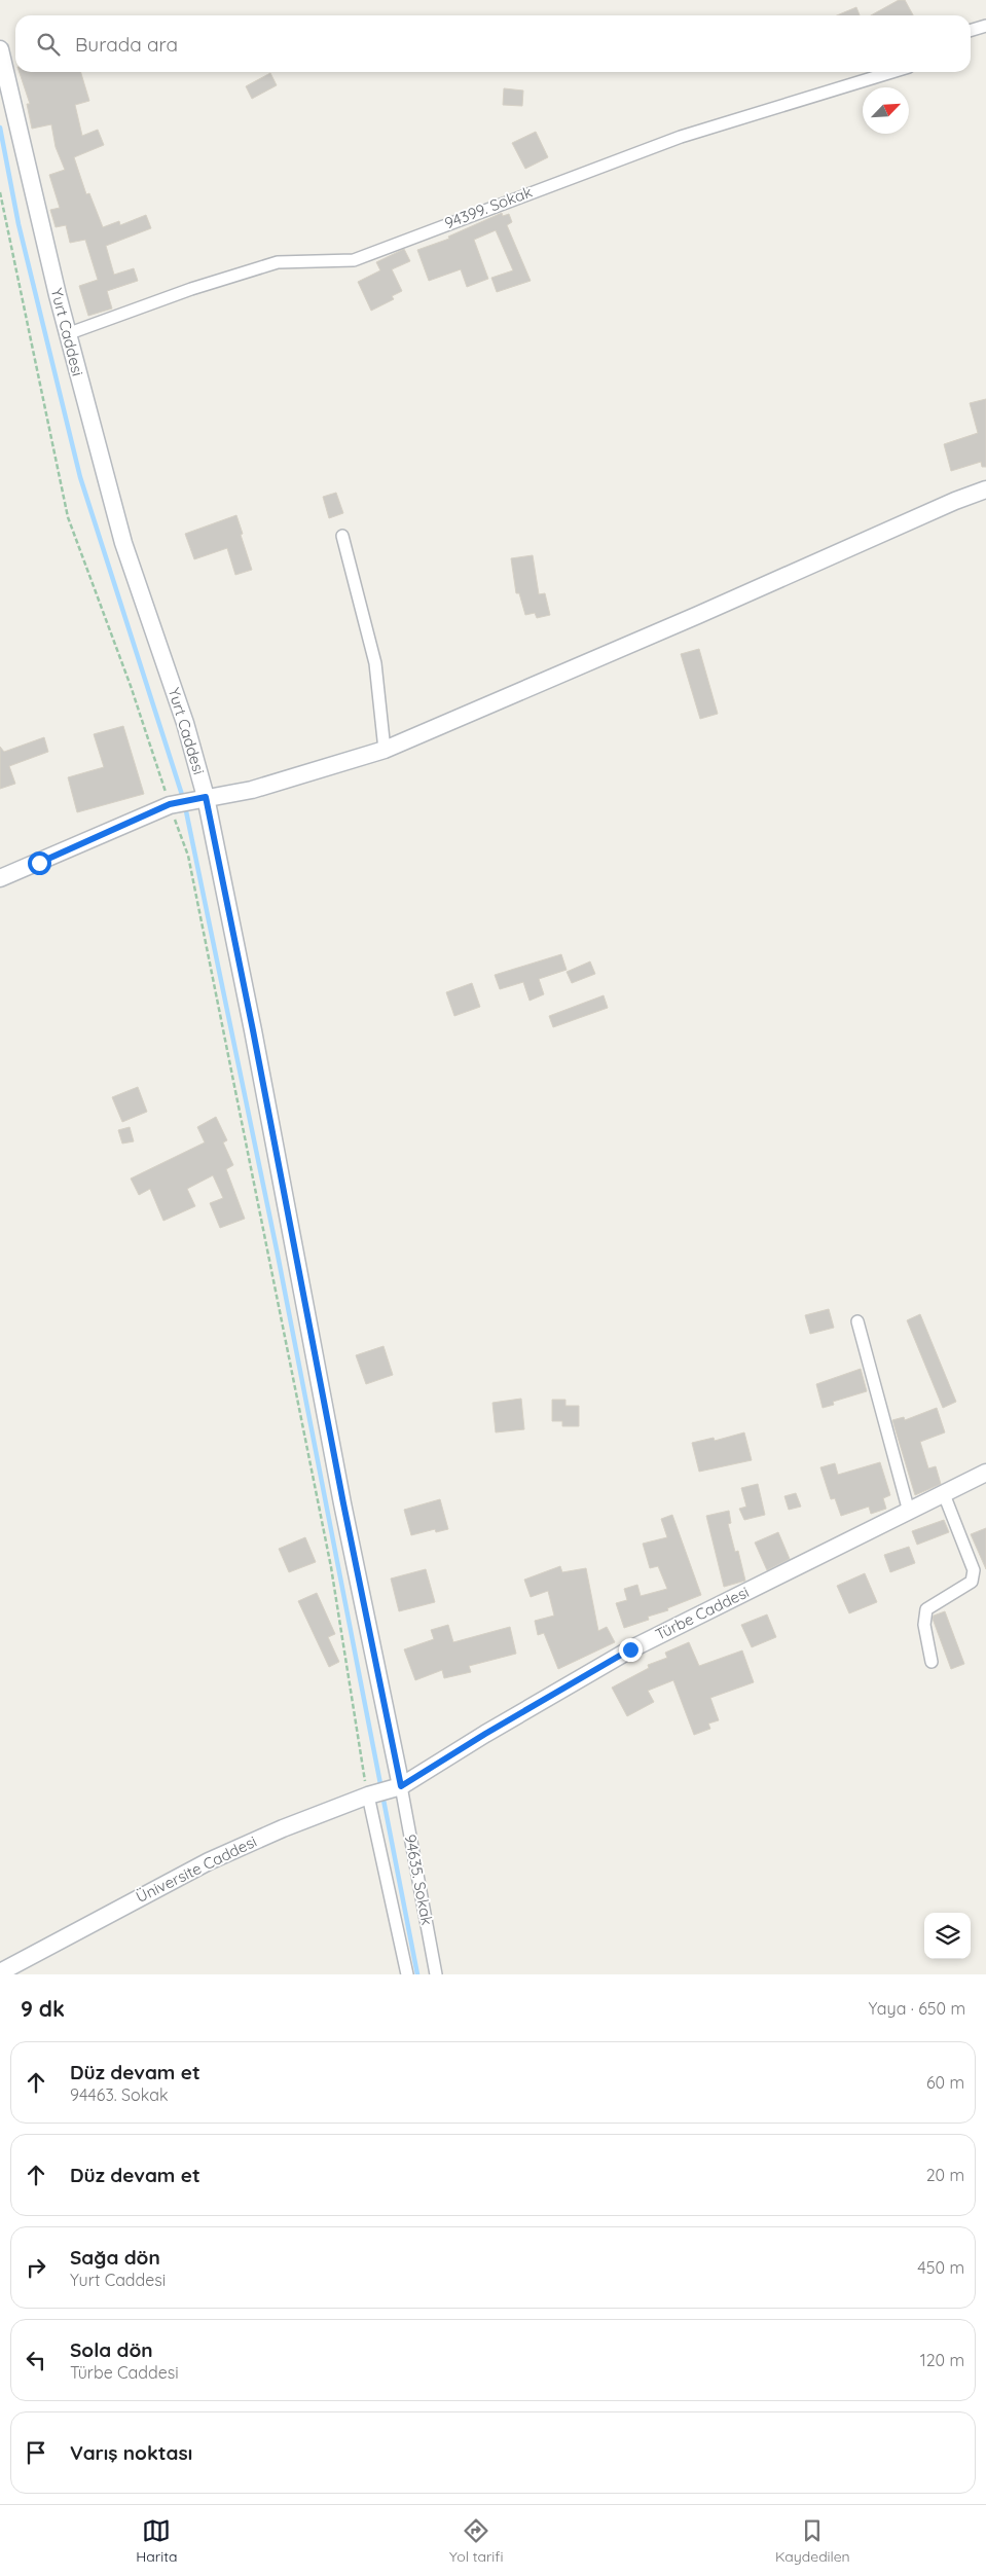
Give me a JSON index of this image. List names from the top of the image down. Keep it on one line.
{"streets":{"street":["94399. Sokak","Yurt Caddesi","Türbe Caddesi","Üniversite Caddesi","94635. Sokak"]},"crossings":[["94399. Sokak","Yurt Caddesi"],["Yurt Caddesi","Türbe Caddesi"],["Yurt Caddesi","Üniversite Caddesi"],["Yurt Caddesi","94635. Sokak"],["Türbe Caddesi","Üniversite Caddesi"],["Türbe Caddesi","94635. Sokak"],["Üniversite Caddesi","94635. Sokak"]],"north":"top right","page":{"search":"Burada ara","heading":["9 dk","Yaya · 650 m"],"list":[["Düz devam et","94463. Sokak","60 m"],["Düz devam et","20 m"],["Sağa dön","Yurt Caddesi","450 m"],["Sola dön","Türbe Caddesi","120 m"],"Varış noktası"],"nav":["Harita","Yol tarifi","Kaydedilen"]}}
